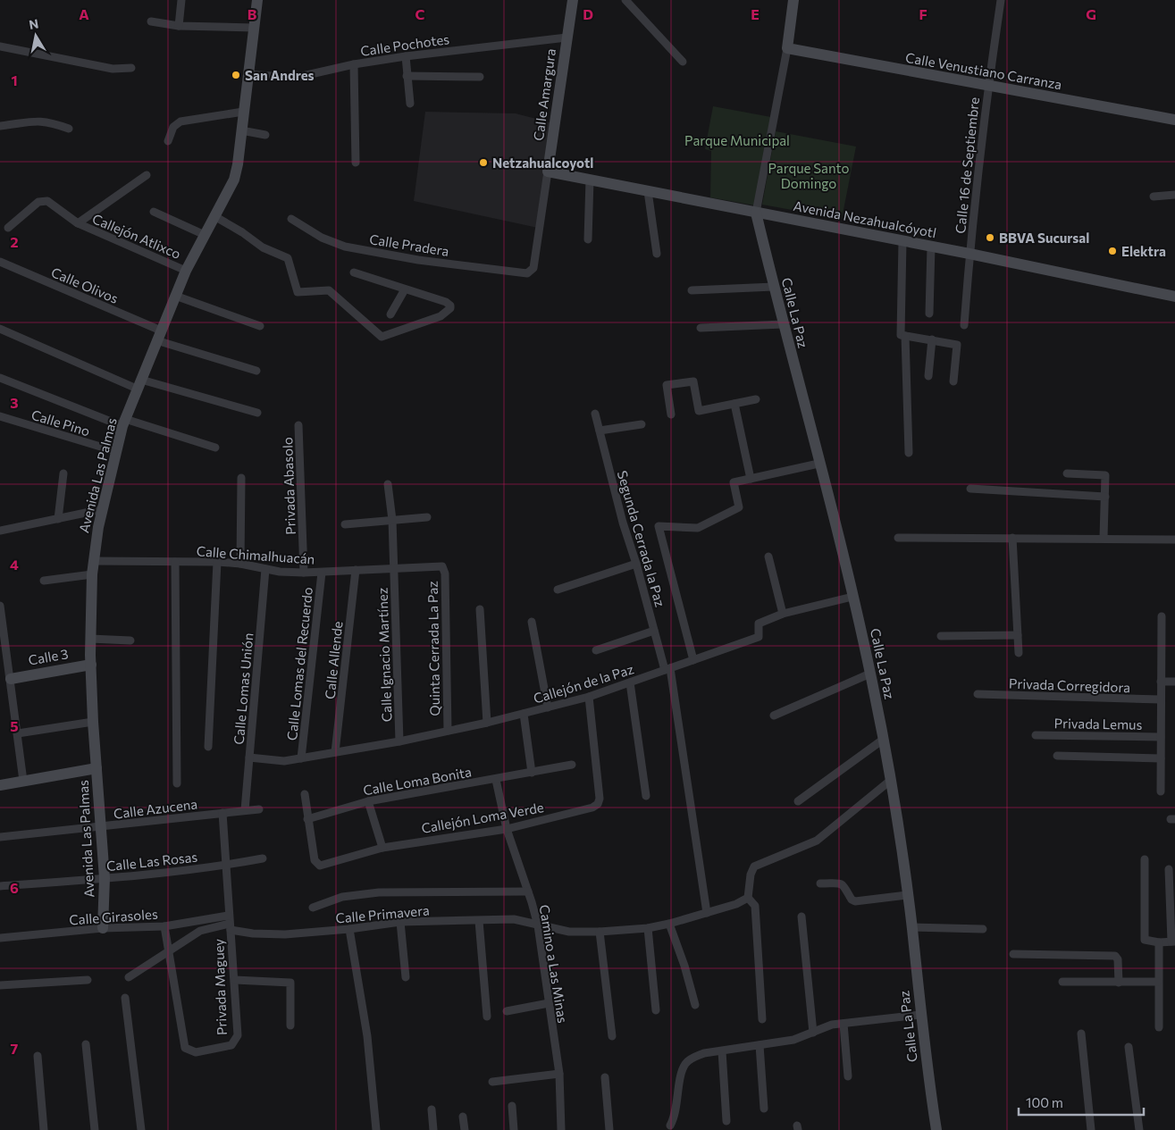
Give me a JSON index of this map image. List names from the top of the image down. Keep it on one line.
{"streets":{"main road":["Calle Venustiano Carranza","Calle Amargura","Avenida Nezahualcóyotl","Calle La Paz","Avenida Las Palmas","Calle 3"],"street":["Calle Pochotes","Calle 16 de Septiembre","Callejón Atlixco","Calle Pradera","Calle Olivos","Calle Pino","Privada Abasolo","Segunda Cerrada la Paz","Calle Chimalhuacán","Quinta Cerrada La Paz","Calle Ignacio Martínez","Calle Allende","Calle Lomas del Recuerdo","Callejón de la Paz","Privada Corregidora","Calle Lomas Unión","Privada Lemus","Calle Loma Bonita","Calle Azucena","Callejón Loma Verde","Calle Las Rosas","Calle Primavera","Calle Girasoles","Camino a Las Minas","Privada Maguey"]},"crossings":[["Calle Pochotes","Calle Amargura"],["Calle Pochotes","Avenida Las Palmas"],["Calle Venustiano Carranza","Calle 16 de Septiembre"],["Calle Amargura","Avenida Nezahualcóyotl"],["Calle Amargura","Calle Pradera"],["Calle 16 de Septiembre","Avenida Nezahualcóyotl"],["Avenida Nezahualcóyotl","Calle La Paz"],["Callejón Atlixco","Avenida Las Palmas"],["Calle Olivos","Avenida Las Palmas"],["Calle La Paz","Callejón de la Paz"],["Calle Pino","Avenida Las Palmas"],["Avenida Las Palmas","Calle Chimalhuacán"],["Avenida Las Palmas","Calle 3"],["Avenida Las Palmas","Calle Azucena"],["Avenida Las Palmas","Calle Las Rosas"],["Avenida Las Palmas","Calle Girasoles"],["Privada Abasolo","Calle Chimalhuacán"],["Segunda Cerrada la Paz","Callejón de la Paz"],["Segunda Cerrada la Paz","Calle Primavera"],["Calle Chimalhuacán","Quinta Cerrada La Paz"],["Calle Chimalhuacán","Calle Ignacio Martínez"],["Calle Chimalhuacán","Calle Allende"],["Calle Chimalhuacán","Calle Lomas del Recuerdo"],["Calle Chimalhuacán","Calle Lomas Unión"],["Quinta Cerrada La Paz","Callejón de la Paz"],["Calle Ignacio Martínez","Callejón de la Paz"],["Calle Allende","Callejón de la Paz"],["Calle Lomas del Recuerdo","Callejón de la Paz"],["Callejón de la Paz","Calle Lomas Unión"],["Callejón de la Paz","Callejón Loma Verde"],["Calle Lomas Unión","Calle Azucena"],["Calle Loma Bonita","Callejón Loma Verde"],["Calle Loma Bonita","Camino a Las Minas"],["Calle Azucena","Privada Maguey"],["Callejón Loma Verde","Camino a Las Minas"],["Calle Las Rosas","Privada Maguey"],["Calle Primavera","Calle Girasoles"],["Calle Primavera","Camino a Las Minas"],["Calle Primavera","Privada Maguey"],["Calle Girasoles","Privada Maguey"]],"parks":["Parque Municipal","Parque Santo Domingo"],"places":["San Andres","Netzahualcoyotl","BBVA Sucursal","Elektra"],"scale_bar":"100 m","north":"top","grid":{"columns":["A","B","C","D","E","F","G"],"rows":["1","2","3","4","5","6","7"]}}
